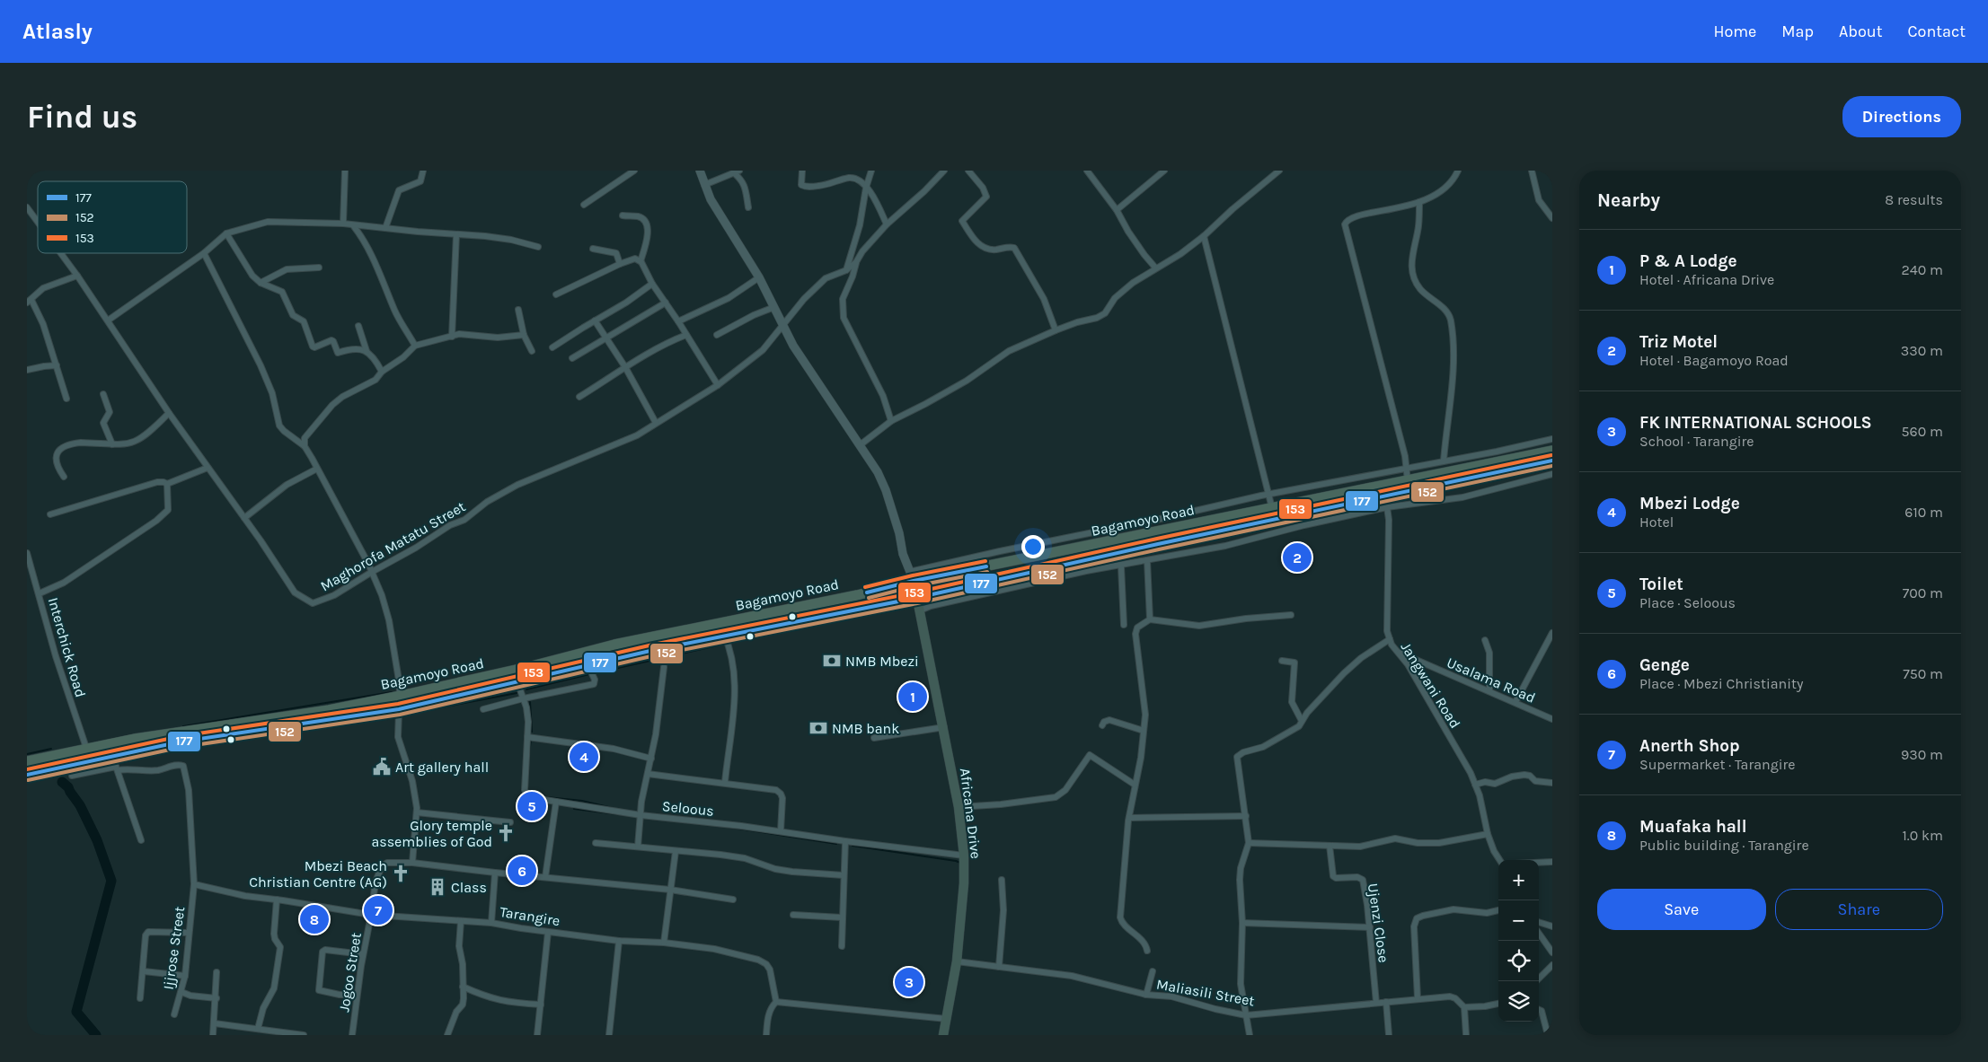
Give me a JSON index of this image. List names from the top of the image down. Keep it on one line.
{"streets":{"highway":["Bagamoyo Road"],"main road":["Africana Drive"],"street":["Maghorofa Matatu Street","Interchick Road","Usalama Road","Jangwani Road","Seloous","Tarangire","Ujenzi Close","Ijjrose Street","Jogoo Street","Maliasili Street"]},"crossings":[["Bagamoyo Road","Interchick Road"],["Bagamoyo Road","Seloous"],["Bagamoyo Road","Africana Drive"],["Usalama Road","Jangwani Road"],["Seloous","Africana Drive"],["Africana Drive","Maliasili Street"],["Tarangire","Ijjrose Street"],["Tarangire","Jogoo Street"],["Ujenzi Close","Maliasili Street"]],"places":{"bank":["NMB Mbezi","NMB bank"],"public building":["Art gallery hall"],"church":["Glory temple assemblies of God","Mbezi Beach Christian Centre (AG)"],"building":["Class"]},"lines":["transit line 153","transit line 177","transit line 152"],"legend":["177","152","153"],"page":{"header":"Atlasly","nav":["Home","Map","About","Contact"],"buttons":["Directions",["Save","Share"]],"title":"Find us","heading":["Nearby","8 results"],"list":[{"mark":"1","name":"P & A Lodge","note":"Hotel · Africana Drive","value":"240 m"},{"mark":"2","name":"Triz Motel","note":"Hotel · Bagamoyo Road","value":"330 m"},{"mark":"3","name":"FK INTERNATIONAL SCHOOLS","note":"School · Tarangire","value":"560 m"},{"mark":"4","name":"Mbezi Lodge","note":"Hotel","value":"610 m"},{"mark":"5","name":"Toilet","note":"Place · Seloous","value":"700 m"},{"mark":"6","name":"Genge","note":"Place · Mbezi Christianity","value":"750 m"},{"mark":"7","name":"Anerth Shop","note":"Supermarket · Tarangire","value":"930 m"},{"mark":"8","name":"Muafaka hall","note":"Public building · Tarangire","value":"1.0 km"}],"pins":["2","1","4","5","6","7","8","3"],"map_buttons":["+","−"]}}
